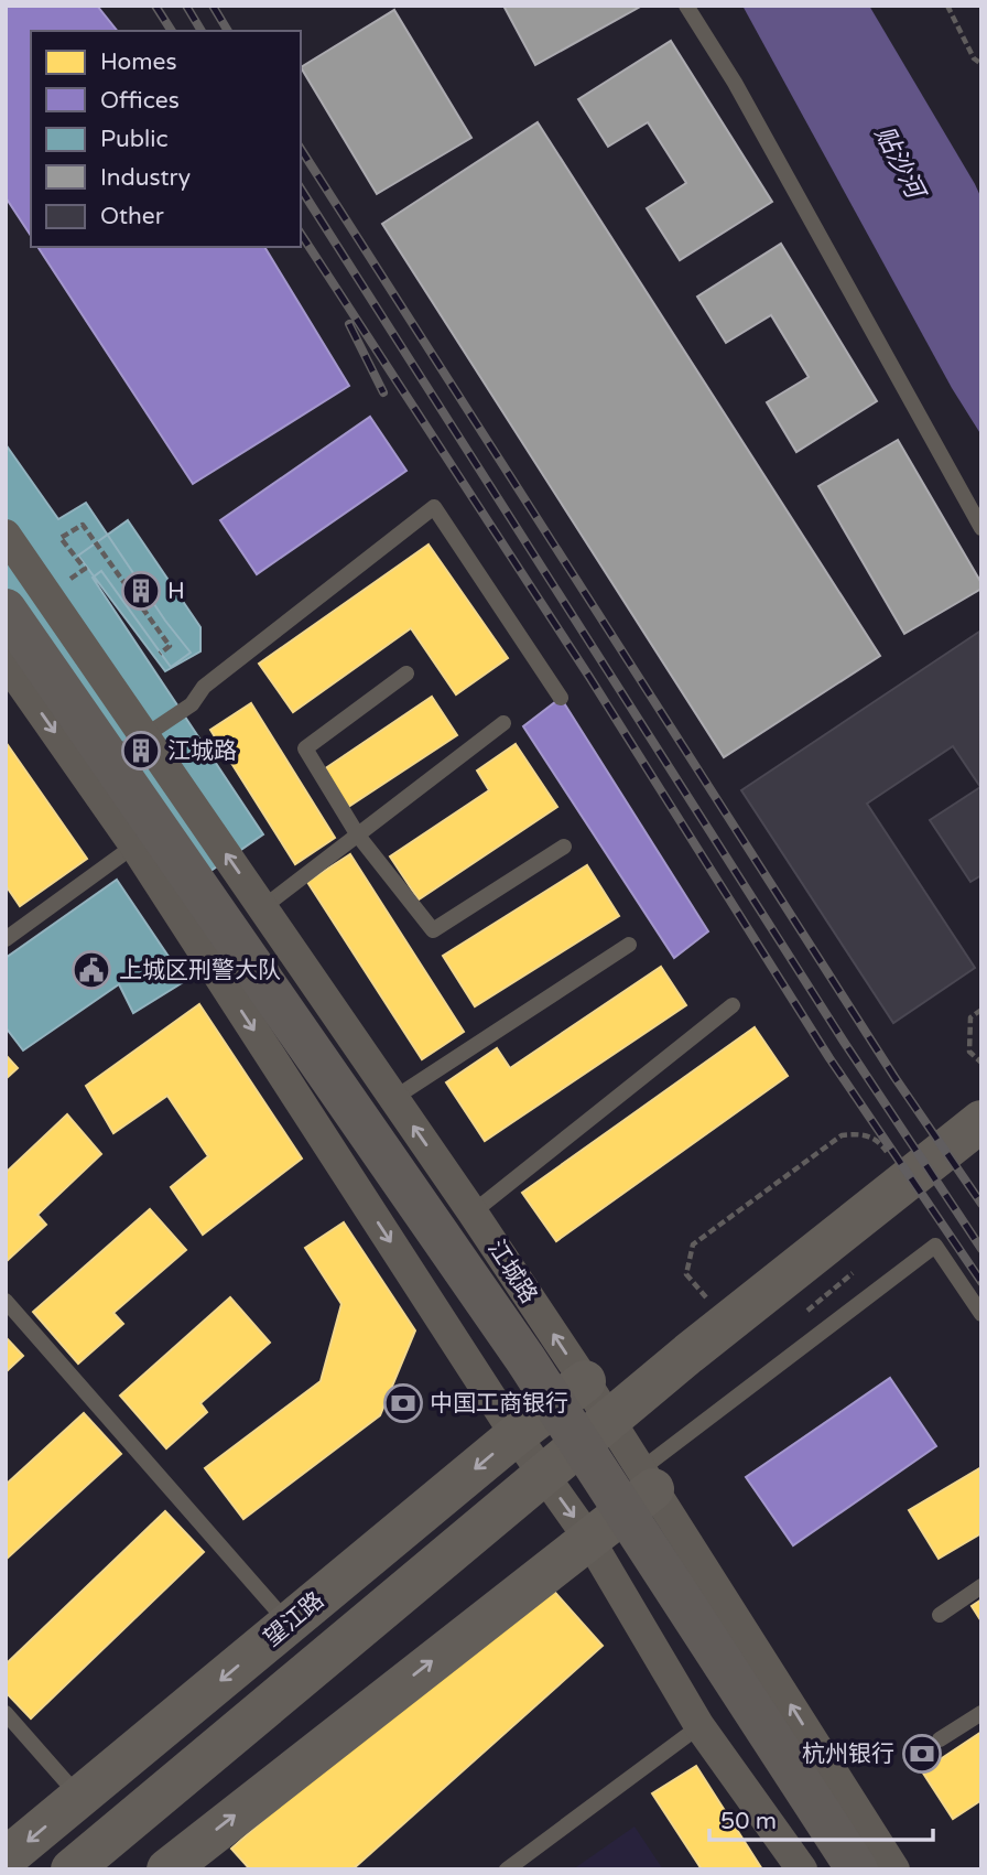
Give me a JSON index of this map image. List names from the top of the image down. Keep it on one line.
{"streets":{"main road":["江城路"],"street":["望江路"]},"crossings":[["江城路","望江路"]],"water":["贴沙河"],"places":{"building":["H","江城路"],"public building":["上城区刑警大队"],"bank":["中国工商银行","杭州银行"]},"legend":["Homes","Offices","Public","Industry","Other"],"scale_bar":"50 m"}
